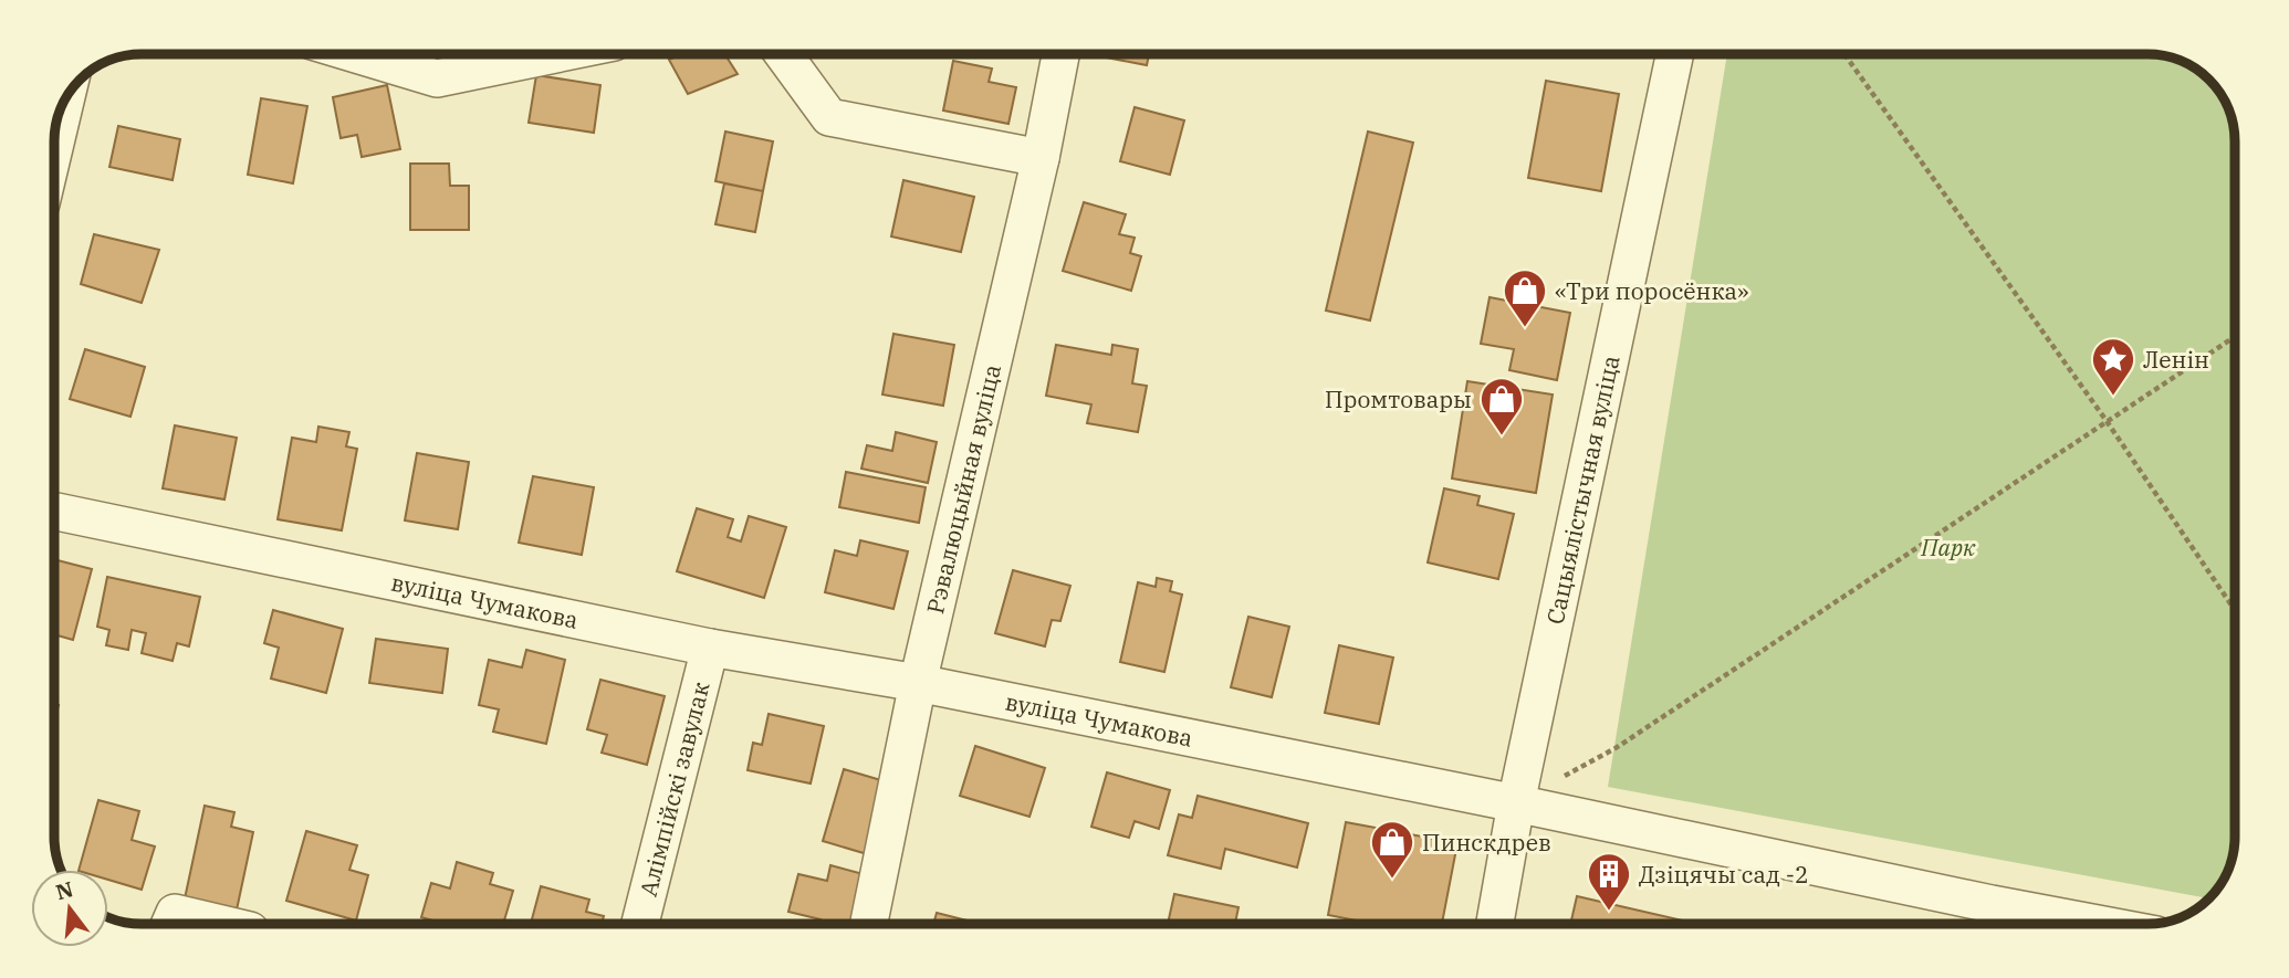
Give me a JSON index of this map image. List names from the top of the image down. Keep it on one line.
{"streets":{"street":["Рэвалюцыйная вуліца","Сацыялістычная вуліца","вуліца Чумакова","Алімпійскі завулак"]},"crossings":[["Рэвалюцыйная вуліца","вуліца Чумакова"],["Сацыялістычная вуліца","вуліца Чумакова"],["вуліца Чумакова","Алімпійскі завулак"]],"parks":["Парк"],"places":{"shop":["«Три поросёнка»","Промтовары","Пинскдрев"],"place":["Ленін"],"building":["Дзіцячы сад -2"]},"north":"top"}
